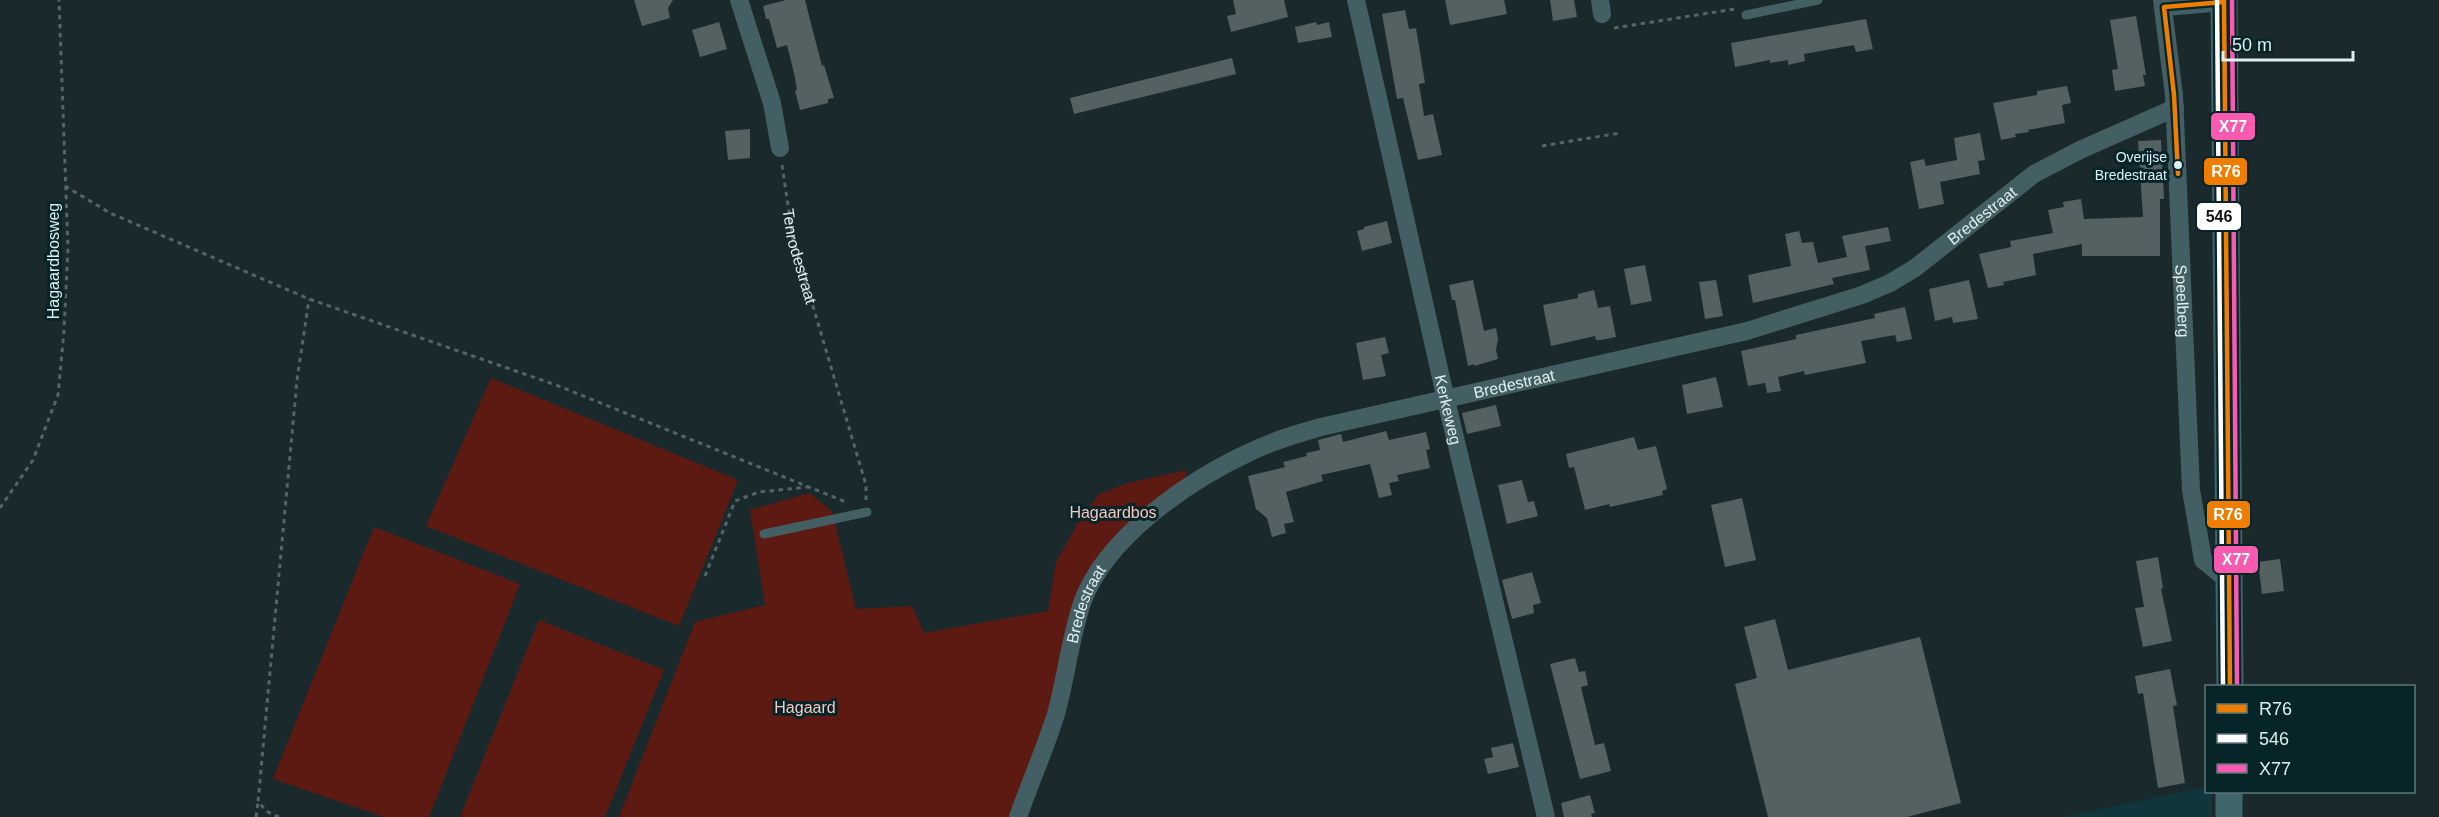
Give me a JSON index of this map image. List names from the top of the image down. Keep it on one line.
{"streets":{"street":["Bredestraat","Speelberg","Kerkeweg"],"path":["Tenrodestraat","Hagaardbosweg"]},"crossings":[["Bredestraat","Speelberg"],["Bredestraat","Kerkeweg"]],"parks":["Hagaardbos","Hagaard"],"places":["Overijse Bredestraat"],"lines":["transit line R76","transit line 546","transit line X77"],"legend":["R76","546","X77"],"scale_bar":"50 m"}
